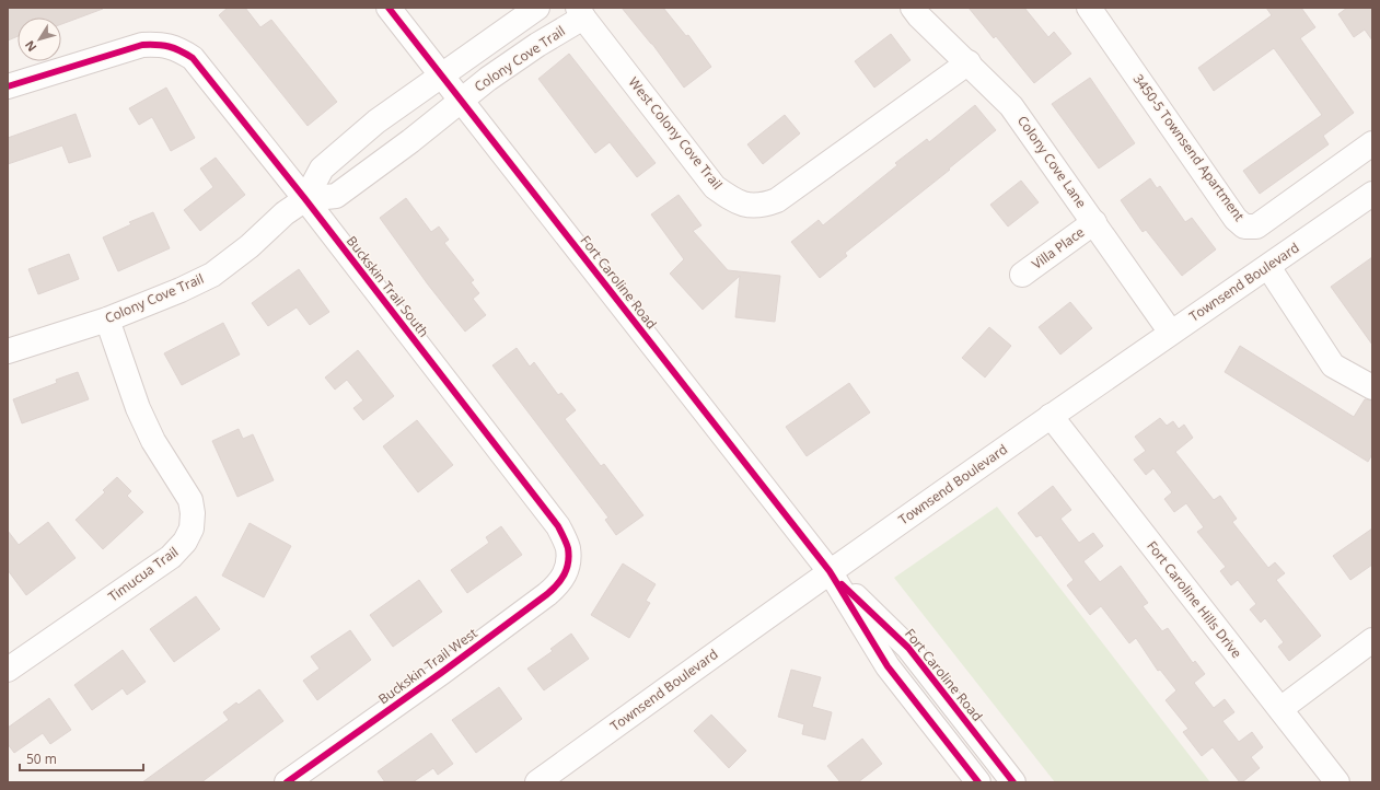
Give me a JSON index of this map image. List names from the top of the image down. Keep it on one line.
{"streets":{"street":["Colony Cove Trail","West Colony Cove Trail","3450-5 Townsend Apartment","Colony Cove Lane","Villa Place","Fort Caroline Road","Townsend Boulevard","Buckskin Trail South","Timucua Trail","Fort Caroline Hills Drive","Buckskin Trail West"]},"crossings":[["Colony Cove Trail","West Colony Cove Trail"],["Colony Cove Trail","Fort Caroline Road"],["Colony Cove Trail","Buckskin Trail South"],["Colony Cove Trail","Timucua Trail"],["West Colony Cove Trail","Colony Cove Lane"],["Colony Cove Lane","Villa Place"],["Colony Cove Lane","Townsend Boulevard"],["Fort Caroline Road","Townsend Boulevard"],["Townsend Boulevard","Fort Caroline Hills Drive"],["Buckskin Trail South","Buckskin Trail West"]],"scale_bar":"50 m","north":"bottom left"}
